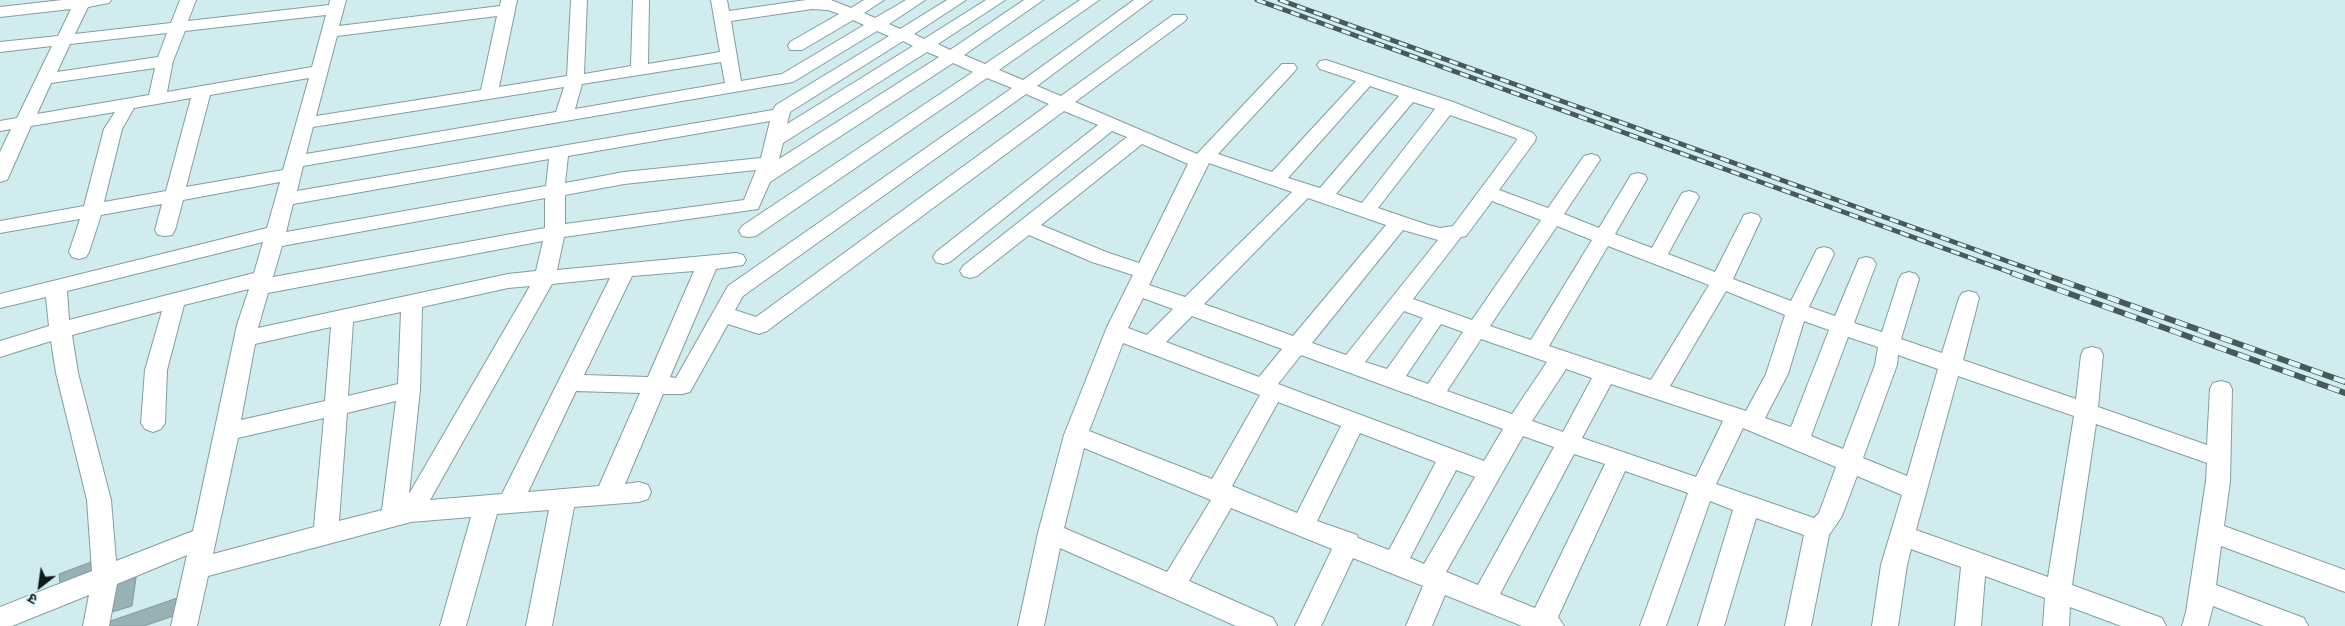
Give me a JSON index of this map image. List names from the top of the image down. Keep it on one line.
{"north":"bottom left"}
